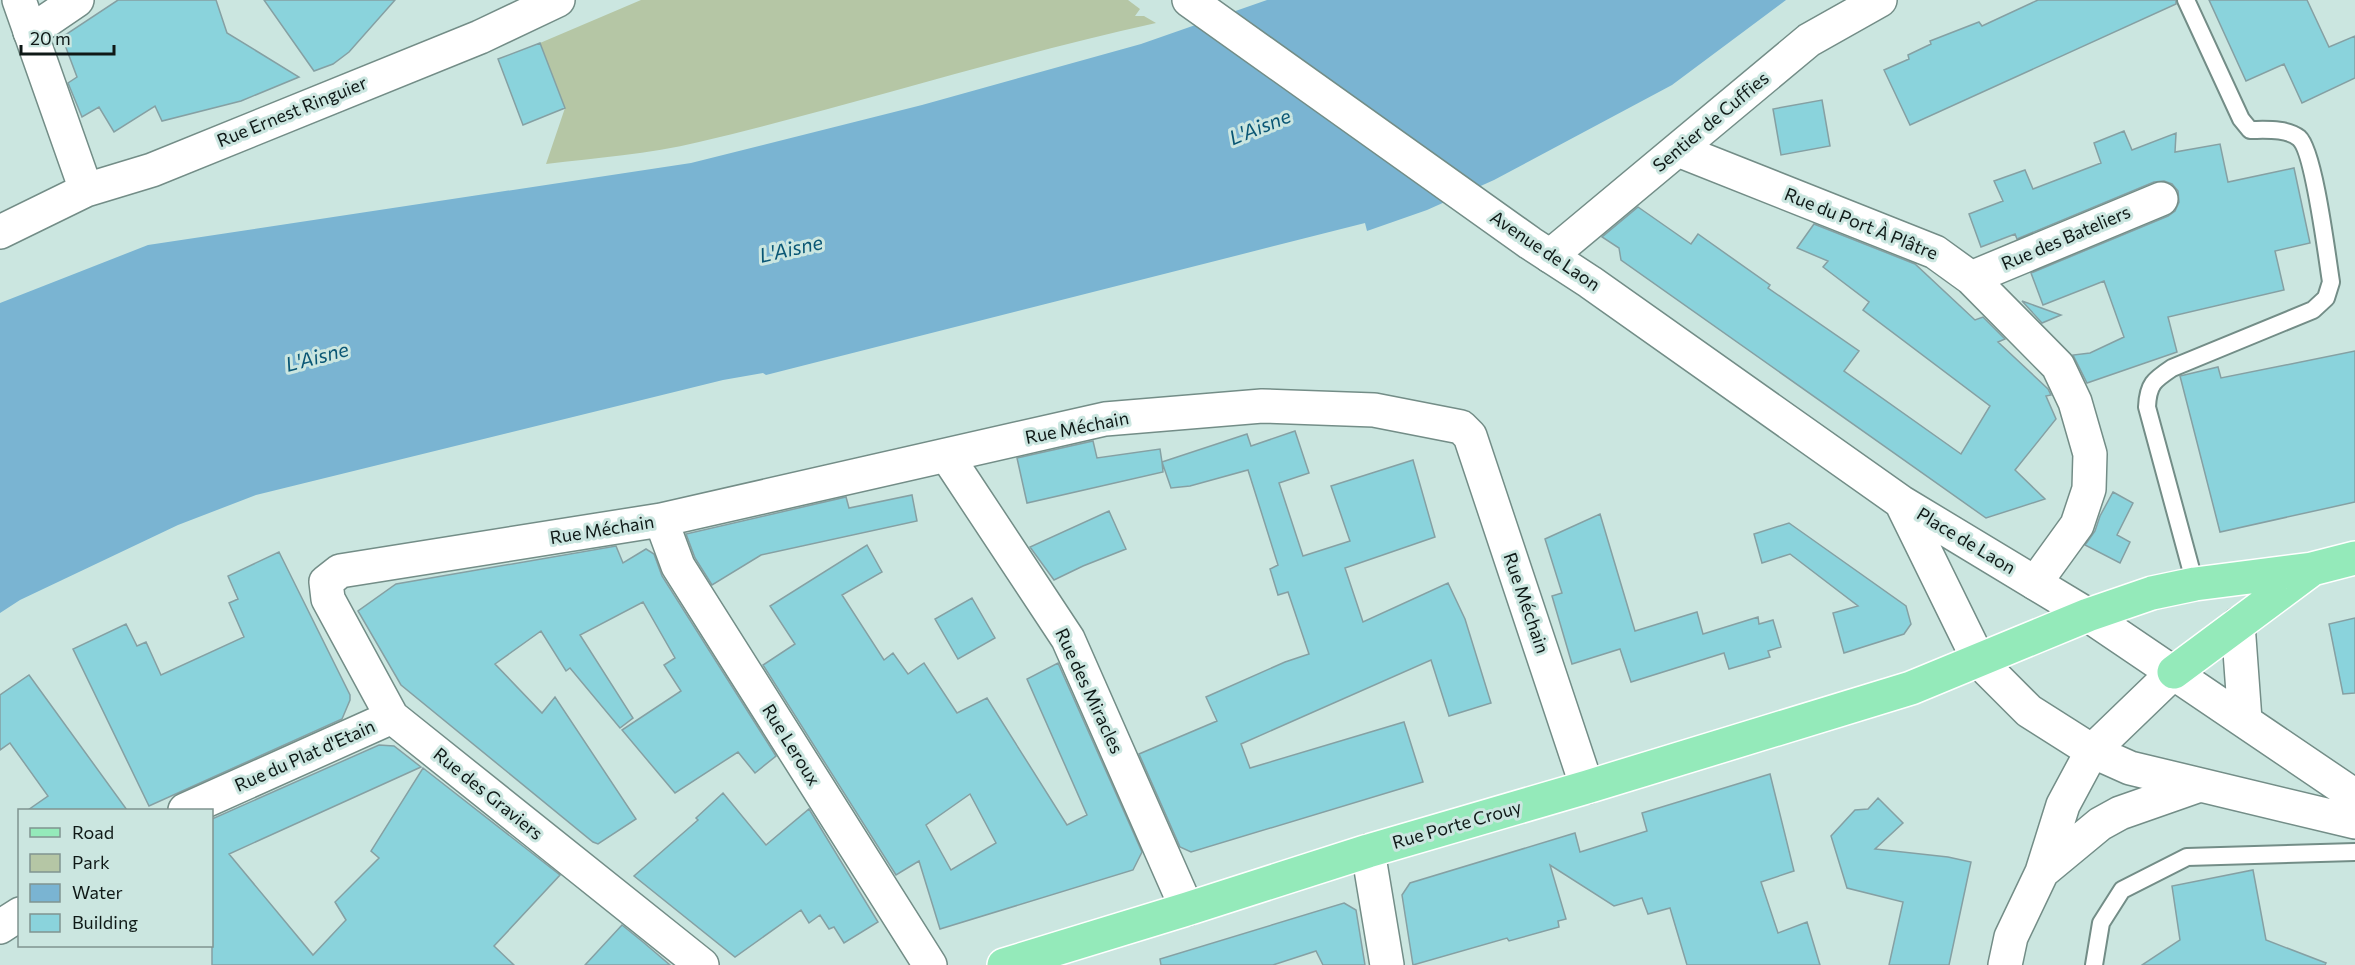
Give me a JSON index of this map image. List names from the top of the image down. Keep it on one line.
{"streets":{"main road":["Rue Porte Crouy"],"street":["Rue Ernest Ringuier","Sentier de Cuffies","Rue du Port À Plâtre","Rue des Bateliers","Avenue de Laon","Rue Méchain","Place de Laon","Rue des Miracles","Rue Leroux","Rue du Plat d'Etain","Rue des Graviers"]},"crossings":[["Sentier de Cuffies","Rue du Port À Plâtre"],["Sentier de Cuffies","Avenue de Laon"],["Rue du Port À Plâtre","Rue des Bateliers"],["Rue du Port À Plâtre","Place de Laon"],["Avenue de Laon","Place de Laon"],["Rue Méchain","Rue des Miracles"],["Rue Méchain","Rue Leroux"],["Rue Méchain","Rue des Graviers"],["Rue Méchain","Rue Porte Crouy"],["Place de Laon","Rue Porte Crouy"],["Rue des Miracles","Rue Porte Crouy"],["Rue du Plat d'Etain","Rue des Graviers"]],"water":["L'Aisne"],"legend":["Road","Park","Water","Building"],"scale_bar":"20 m"}
